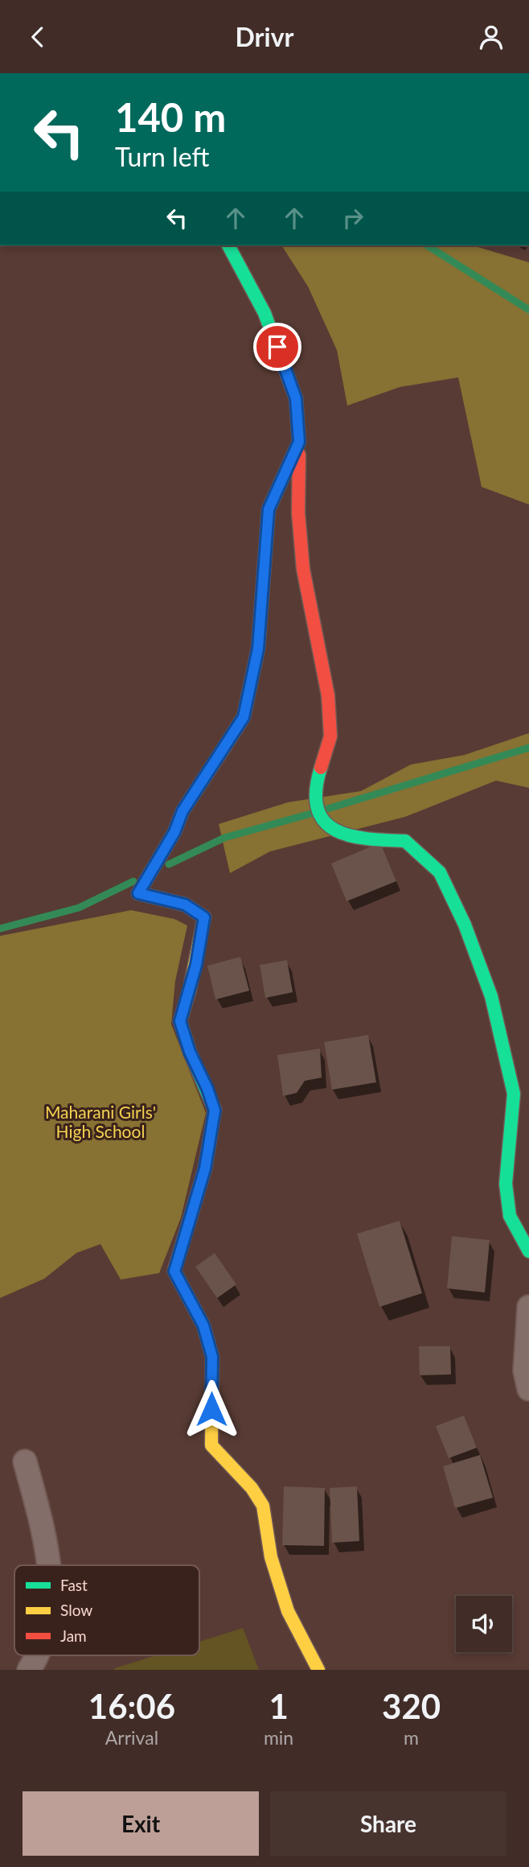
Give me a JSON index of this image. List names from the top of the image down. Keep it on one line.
{"parks":["Maharani Girls' High School"],"legend":["Fast","Slow","Jam"],"page":{"header":"Drivr","turn":["140 m","Turn left"],"eta":["16:06","Arrival","1","min","320","m"],"buttons":["Exit","Share"]}}
